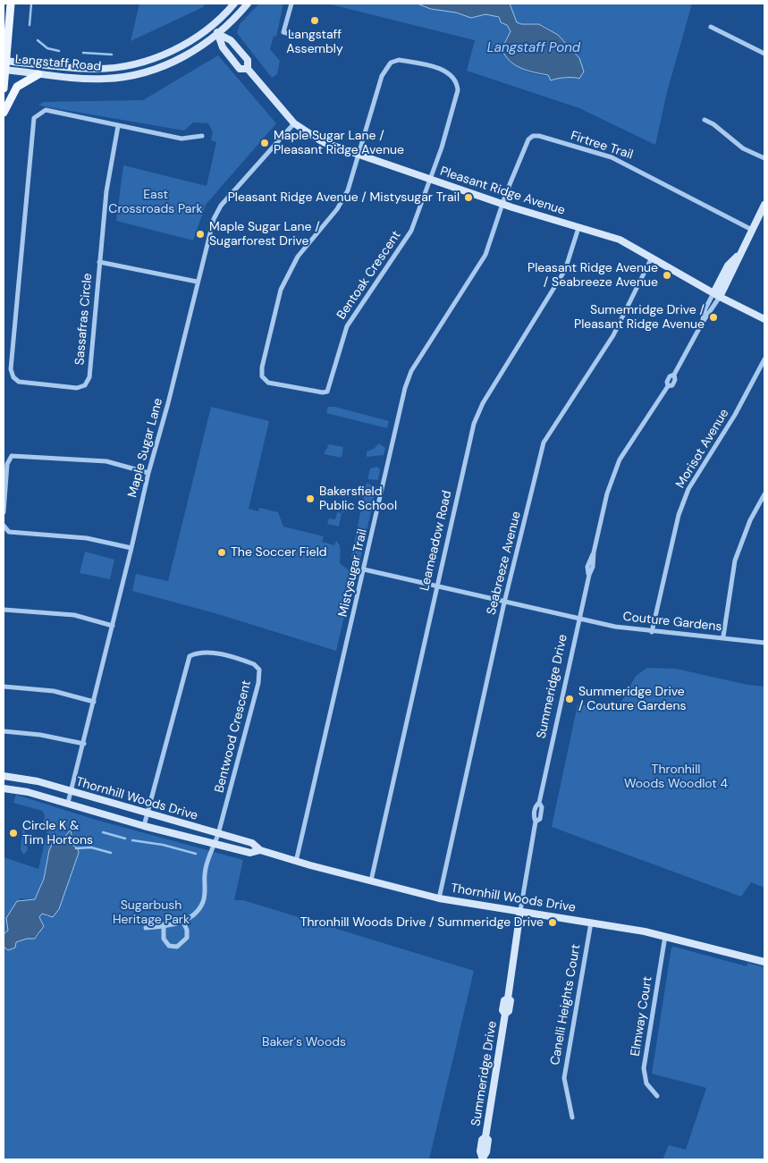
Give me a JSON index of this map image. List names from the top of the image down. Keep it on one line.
{"streets":{"street":["Langstaff Road","Firtree Trail","Pleasant Ridge Avenue","Bentoak Crescent","Sassafras Circle","Maple Sugar Lane","Morisot Avenue","Leameadow Road","Seabreeze Avenue","Mistysugar Trail","Couture Gardens","Summeridge Drive","Bentwood Crescent","Thornhill Woods Drive","Canelli Heights Court","Elmway Court"]},"crossings":[["Langstaff Road","Pleasant Ridge Avenue"],["Firtree Trail","Pleasant Ridge Avenue"],["Firtree Trail","Mistysugar Trail"],["Firtree Trail","Summeridge Drive"],["Pleasant Ridge Avenue","Bentoak Crescent"],["Pleasant Ridge Avenue","Maple Sugar Lane"],["Pleasant Ridge Avenue","Leameadow Road"],["Pleasant Ridge Avenue","Seabreeze Avenue"],["Pleasant Ridge Avenue","Mistysugar Trail"],["Pleasant Ridge Avenue","Summeridge Drive"],["Maple Sugar Lane","Thornhill Woods Drive"],["Morisot Avenue","Couture Gardens"],["Leameadow Road","Couture Gardens"],["Leameadow Road","Thornhill Woods Drive"],["Seabreeze Avenue","Couture Gardens"],["Seabreeze Avenue","Thornhill Woods Drive"],["Mistysugar Trail","Couture Gardens"],["Mistysugar Trail","Thornhill Woods Drive"],["Couture Gardens","Summeridge Drive"],["Summeridge Drive","Thornhill Woods Drive"],["Bentwood Crescent","Thornhill Woods Drive"],["Thornhill Woods Drive","Canelli Heights Court"],["Thornhill Woods Drive","Elmway Court"]],"water":["Langstaff Pond"],"parks":["East Crossroads Park","Thronhill Woods Woodlot 4","Sugarbush Heritage Park","Baker's Woods"],"places":["Langstaff Assembly","Maple Sugar Lane / Pleasant Ridge Avenue","Pleasant Ridge Avenue / Mistysugar Trail","Maple Sugar Lane / Sugarforest Drive","Pleasant Ridge Avenue / Seabreeze Avenue","Sumemridge Drive / Pleasant Ridge Avenue","Bakersfield Public School","The Soccer Field","Summeridge Drive / Couture Gardens","Circle K & Tim Hortons","Thronhill Woods Drive / Summeridge Drive"]}
